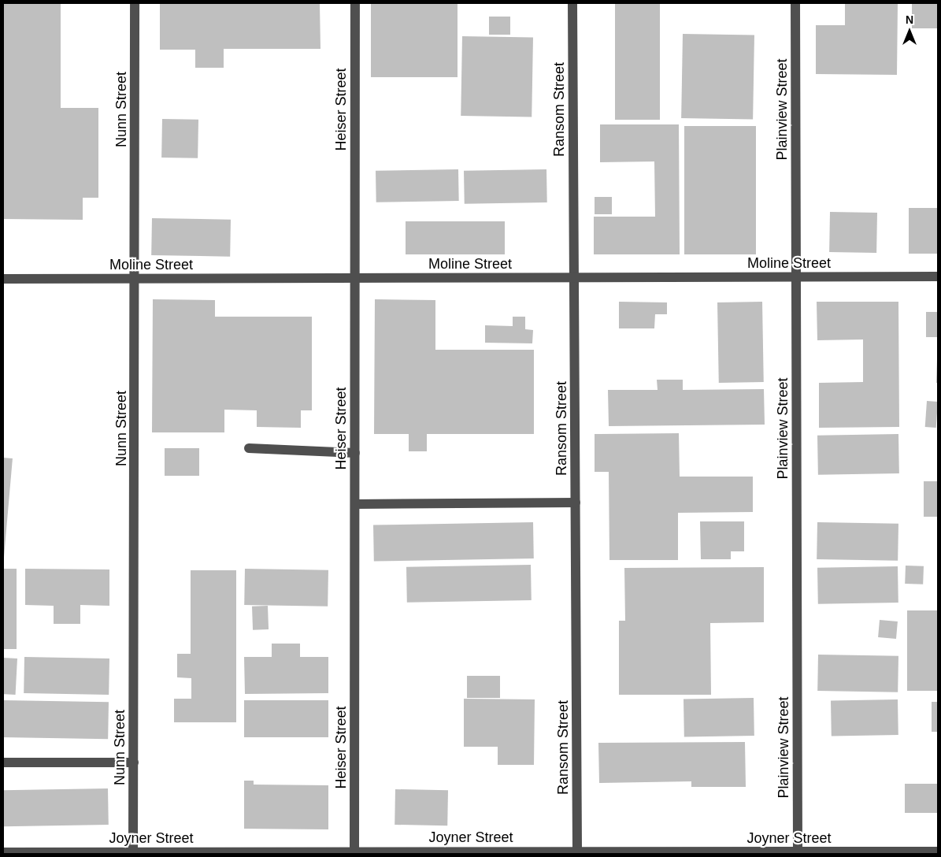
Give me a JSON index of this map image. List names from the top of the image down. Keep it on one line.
{"streets":{"street":["Nunn Street","Heiser Street","Ransom Street","Plainview Street","Moline Street","Joyner Street"]},"crossings":[["Nunn Street","Moline Street"],["Nunn Street","Joyner Street"],["Heiser Street","Moline Street"],["Heiser Street","Joyner Street"],["Ransom Street","Moline Street"],["Ransom Street","Joyner Street"],["Plainview Street","Moline Street"],["Plainview Street","Joyner Street"]],"north":"top"}
